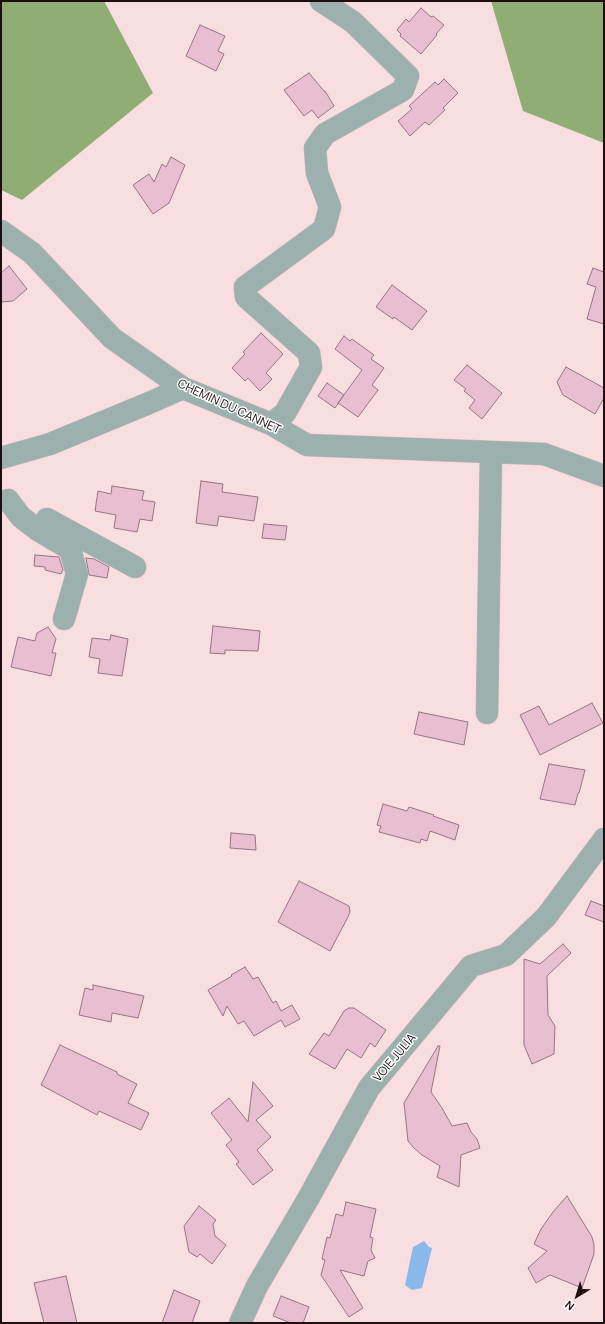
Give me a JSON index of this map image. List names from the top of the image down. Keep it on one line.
{"streets":{"street":["CHEMIN DU CANNET","VOIE JULIA"]},"north":"bottom left"}
